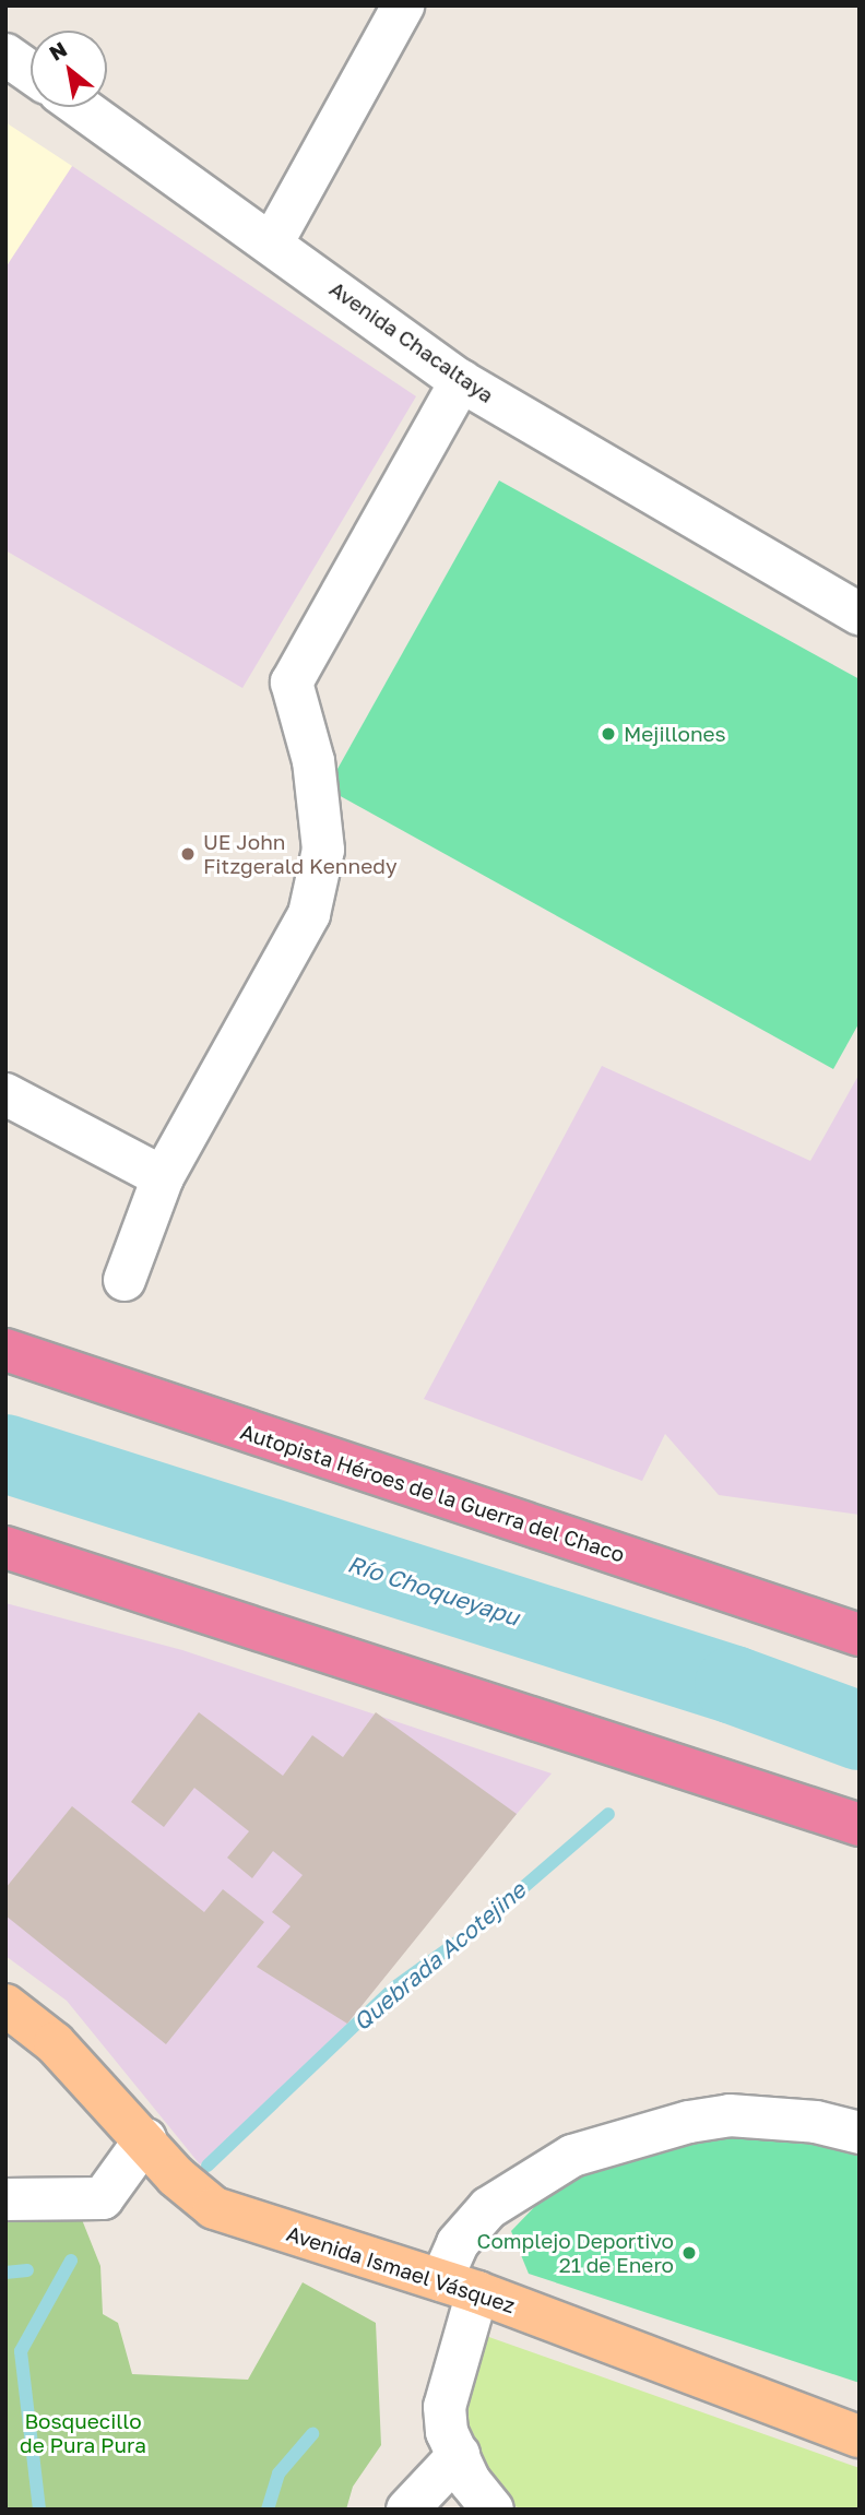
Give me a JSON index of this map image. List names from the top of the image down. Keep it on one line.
{"streets":{"highway":["Autopista Héroes de la Guerra del Chaco"],"main road":["Avenida Ismael Vásquez"],"street":["Avenida Chacaltaya"]},"water":["Río Choqueyapu","Quebrada Acotejine"],"parks":["Bosquecillo de Pura Pura"],"places":["Mejillones","UE John Fitzgerald Kennedy","Complejo Deportivo 21 de Enero"],"north":"top left"}
